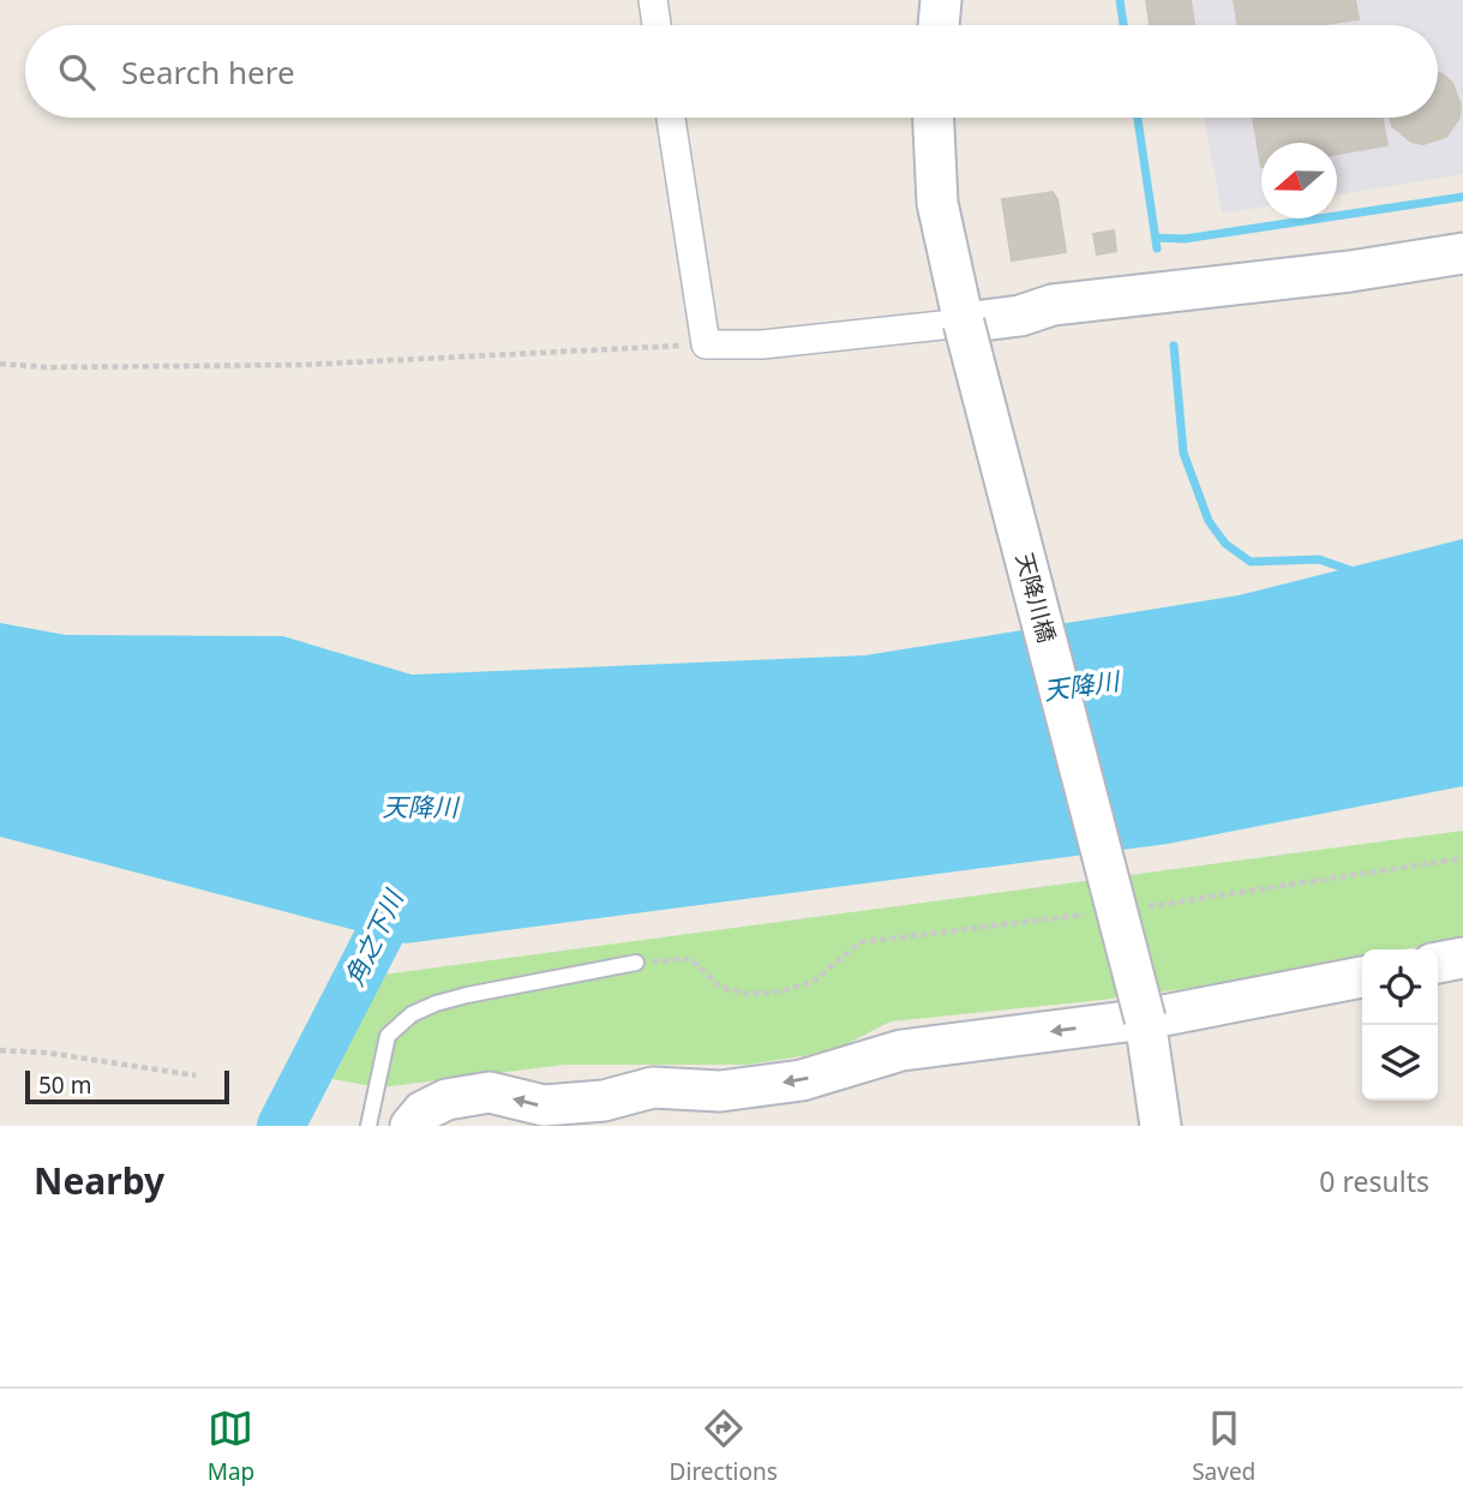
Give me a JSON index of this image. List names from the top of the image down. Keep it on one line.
{"streets":{"street":["天降川橋"]},"water":["天降川","角之下川"],"scale_bar":"50 m","north":"left","page":{"search":"Search here","scale":"50 m","heading":["Nearby","0 results"],"nav":["Map","Directions","Saved"]}}
